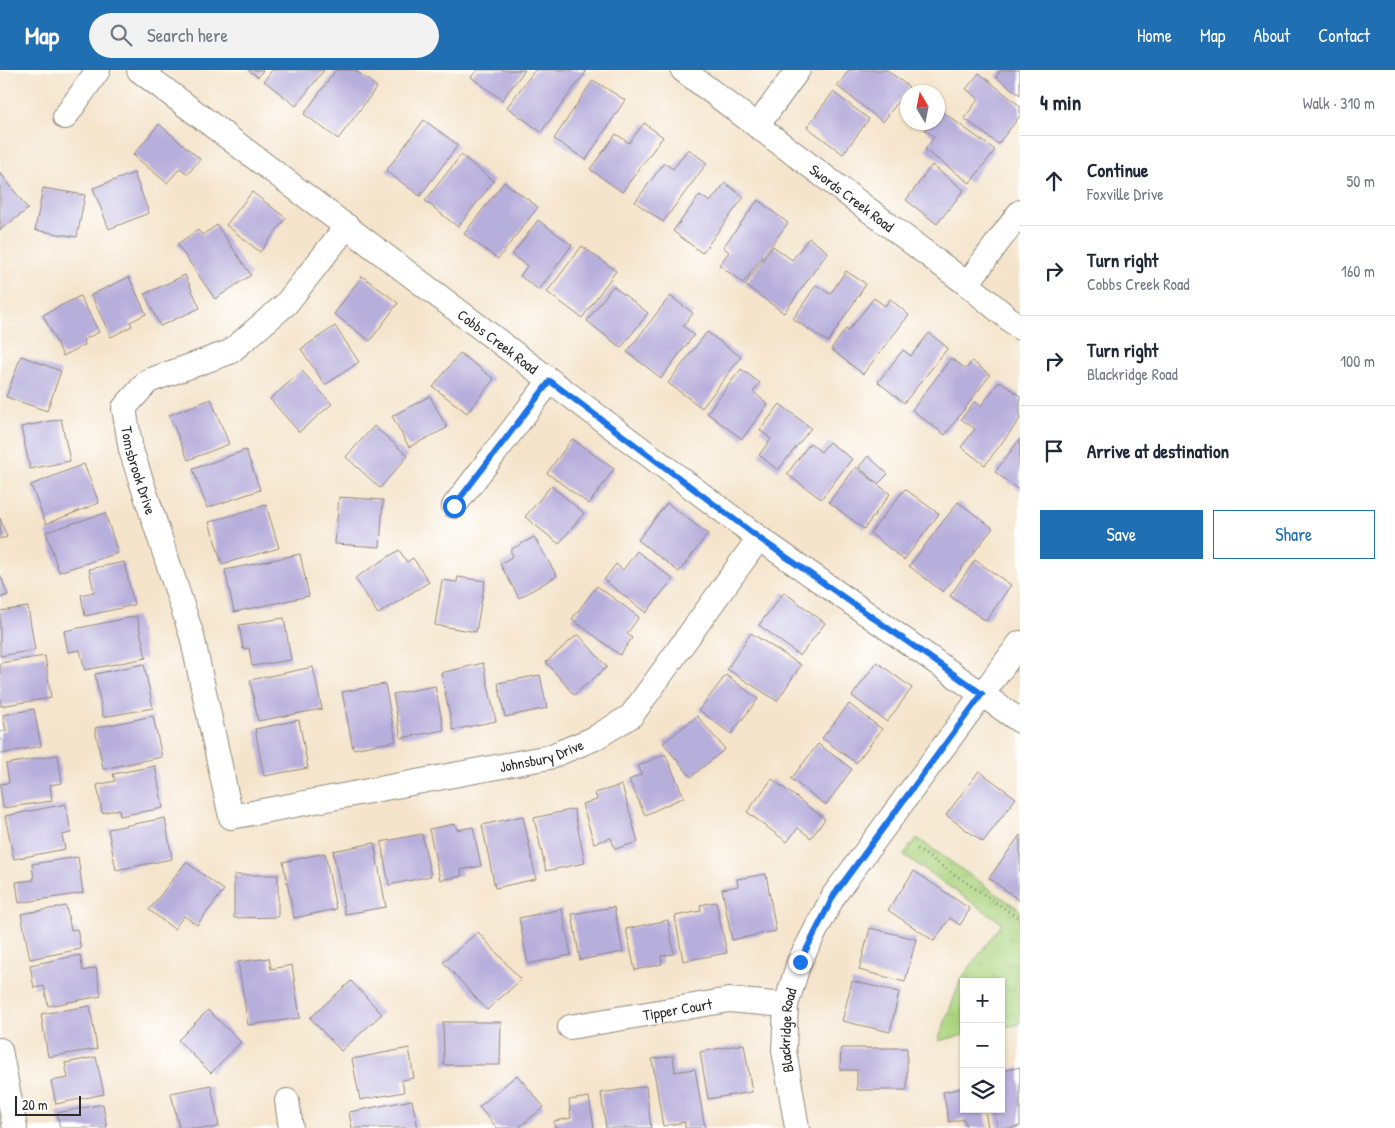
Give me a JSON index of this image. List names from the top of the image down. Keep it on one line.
{"streets":{"street":["Swords Creek Road","Cobbs Creek Road","Tomsbrook Drive","Johnsbury Drive","Tipper Court","Blackridge Road"]},"crossings":[["Cobbs Creek Road","Tomsbrook Drive"],["Cobbs Creek Road","Johnsbury Drive"],["Cobbs Creek Road","Blackridge Road"],["Tomsbrook Drive","Johnsbury Drive"],["Tipper Court","Blackridge Road"]],"scale_bar":"20 m","north":"top","page":{"header":"Map","search":"Search here","nav":["Home","Map","About","Contact"],"heading":["4 min","Walk · 310 m"],"list":[["Continue","Foxville Drive","50 m"],["Turn right","Cobbs Creek Road","160 m"],["Turn right","Blackridge Road","100 m"],"Arrive at destination"],"buttons":["Save","Share"],"map_buttons":["+","−"],"scale":"20 m"}}
